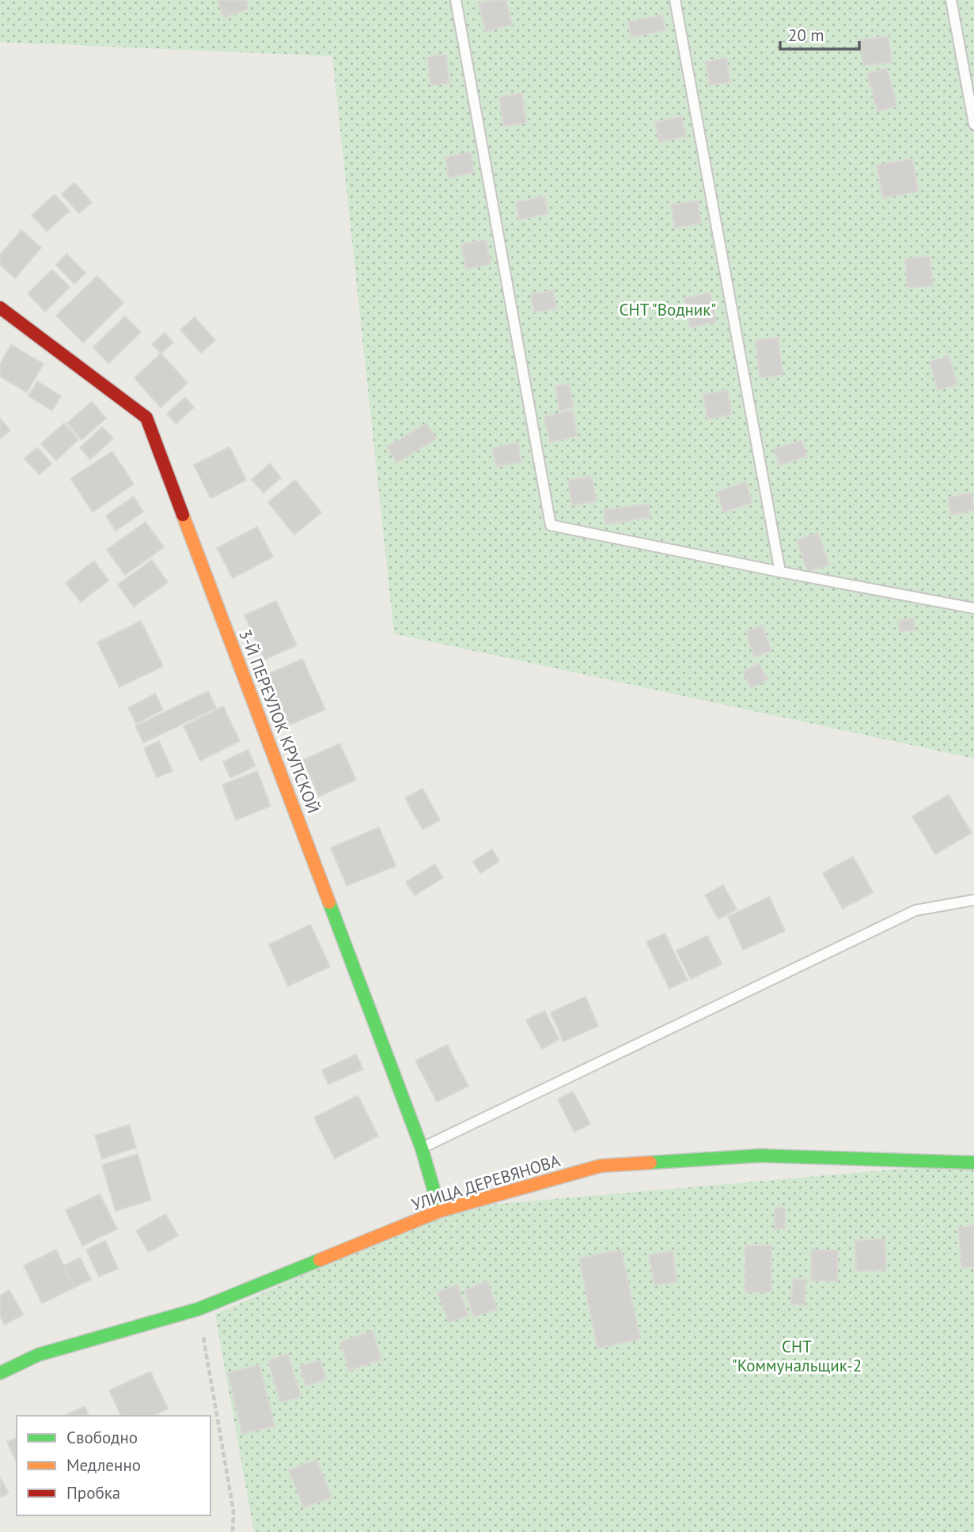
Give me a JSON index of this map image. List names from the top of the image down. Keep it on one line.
{"streets":{"street":["3-Й ПЕРЕУЛОК КРУПСКОЙ","УЛИЦА ДЕРЕВЯНОВА"]},"crossings":[["3-Й ПЕРЕУЛОК КРУПСКОЙ","УЛИЦА ДЕРЕВЯНОВА"]],"parks":["СНТ \"Водник\"","СНТ \"Коммунальщик-2"],"legend":["Свободно","Медленно","Пробка"],"scale_bar":"20 m"}
